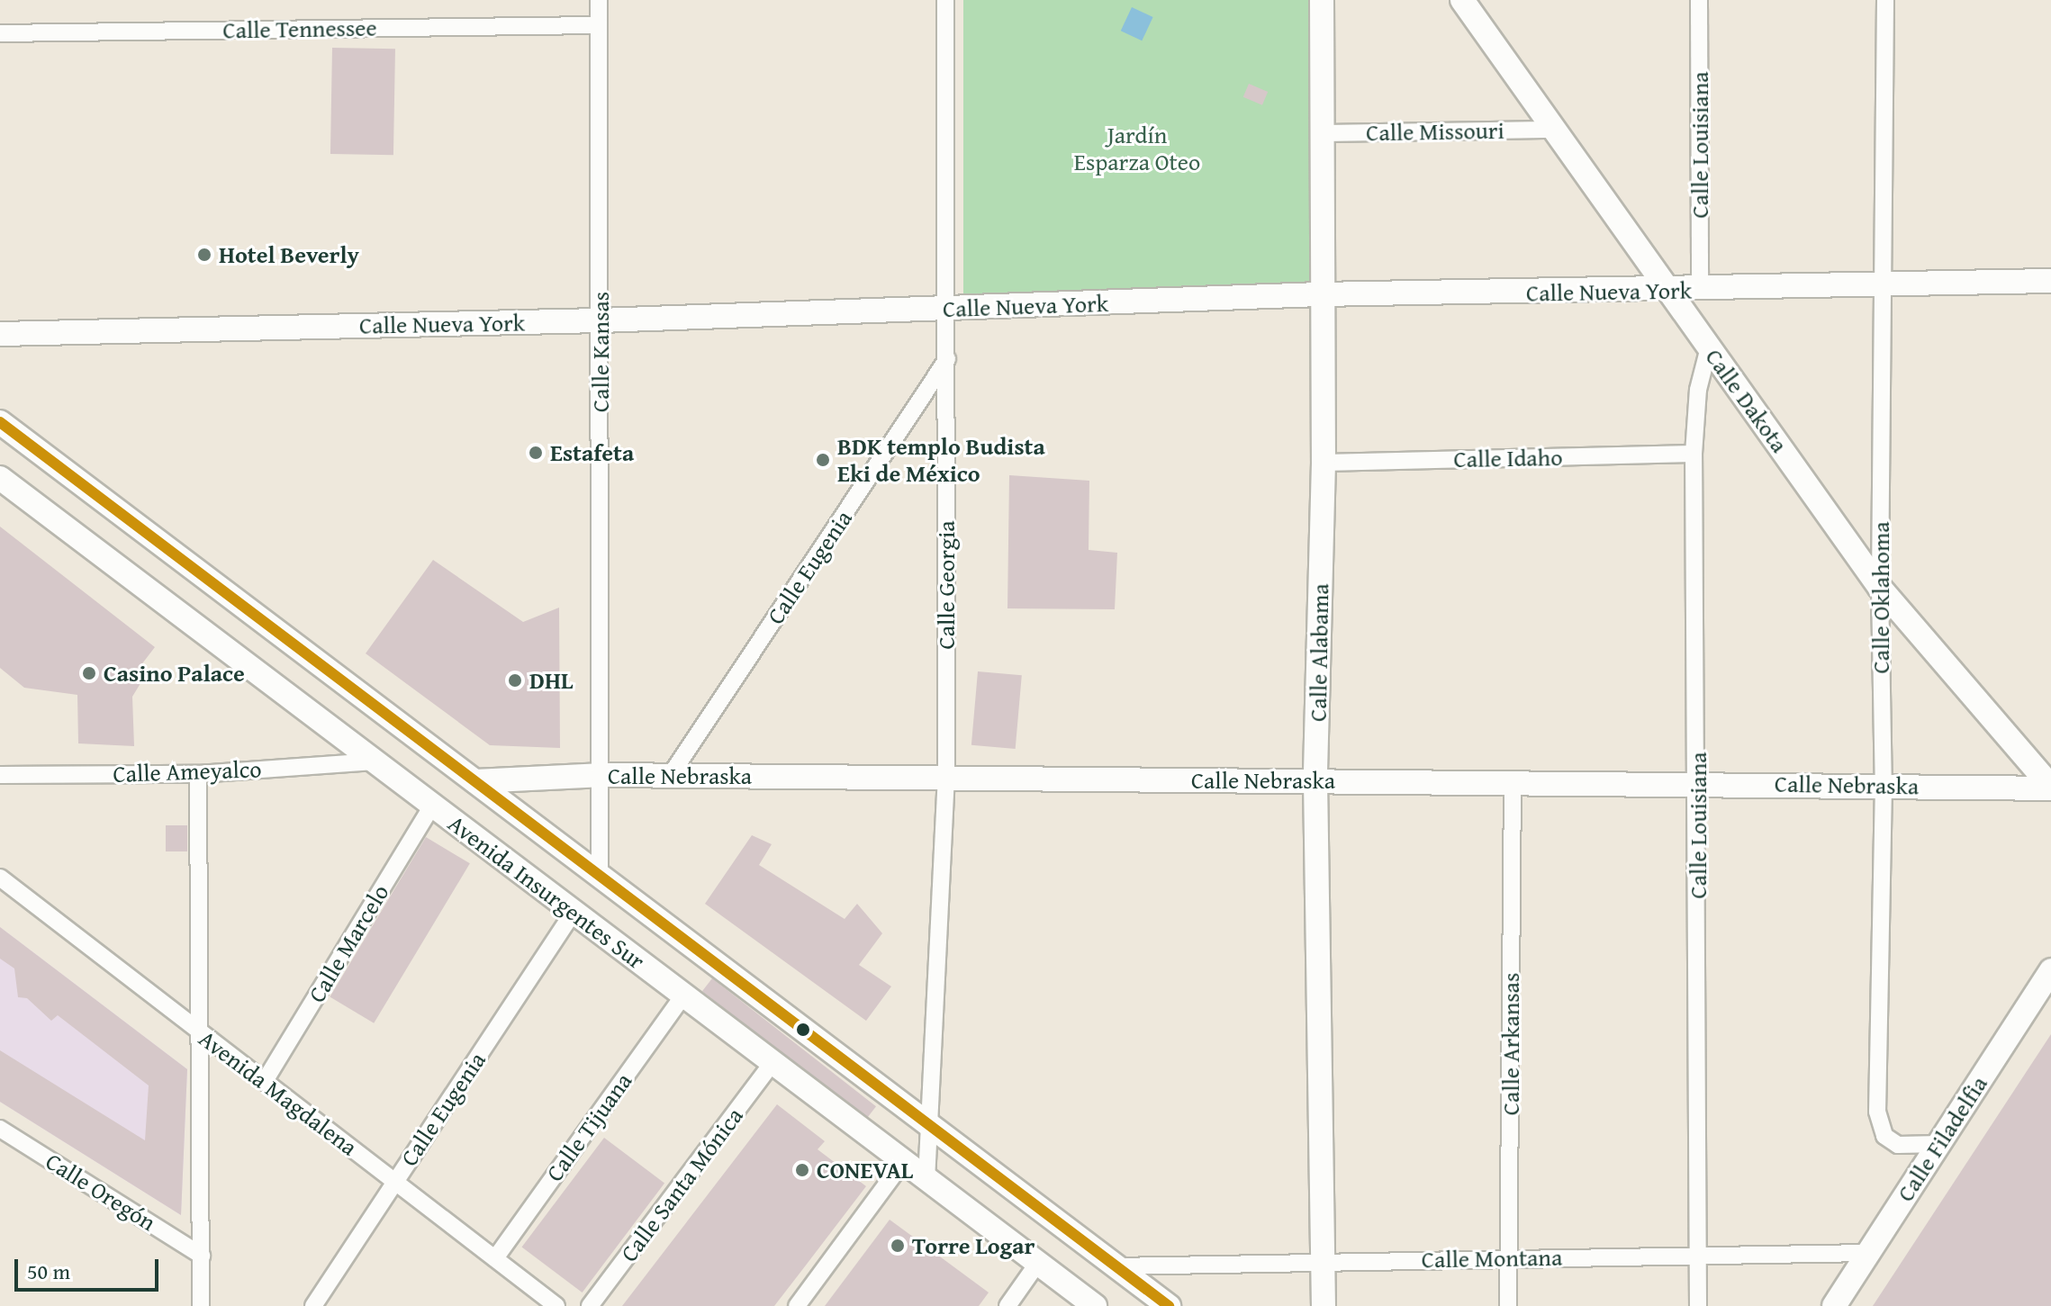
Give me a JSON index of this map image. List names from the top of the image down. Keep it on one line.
{"streets":{"street":["Calle Tennessee","Calle Missouri","Calle Louisiana","Calle Nueva York","Calle Kansas","Calle Dakota","Calle Idaho","Calle Eugenia","Calle Georgia","Calle Oklahoma","Calle Alabama","Calle Ameyalco","Calle Nebraska","Avenida Insurgentes Sur","Calle Marcelo","Calle Arkansas","Avenida Magdalena","Calle Tijuana","Calle Filadelfia","Calle Santa Mónica","Calle Oregón","Calle Montana"]},"crossings":[["Calle Tennessee","Calle Kansas"],["Calle Missouri","Calle Dakota"],["Calle Missouri","Calle Alabama"],["Calle Louisiana","Calle Nueva York"],["Calle Louisiana","Calle Dakota"],["Calle Louisiana","Calle Idaho"],["Calle Louisiana","Calle Nebraska"],["Calle Louisiana","Calle Montana"],["Calle Nueva York","Calle Kansas"],["Calle Nueva York","Calle Dakota"],["Calle Nueva York","Calle Georgia"],["Calle Nueva York","Calle Oklahoma"],["Calle Nueva York","Calle Alabama"],["Calle Kansas","Calle Nebraska"],["Calle Kansas","Avenida Insurgentes Sur"],["Calle Dakota","Calle Oklahoma"],["Calle Dakota","Calle Nebraska"],["Calle Idaho","Calle Alabama"],["Calle Eugenia","Calle Georgia"],["Calle Eugenia","Calle Nebraska"],["Calle Eugenia","Avenida Insurgentes Sur"],["Calle Eugenia","Avenida Magdalena"],["Calle Georgia","Calle Nebraska"],["Calle Georgia","Avenida Insurgentes Sur"],["Calle Oklahoma","Calle Nebraska"],["Calle Oklahoma","Calle Filadelfia"],["Calle Alabama","Calle Nebraska"],["Calle Alabama","Calle Montana"],["Calle Ameyalco","Avenida Insurgentes Sur"],["Calle Nebraska","Avenida Insurgentes Sur"],["Calle Nebraska","Calle Arkansas"],["Avenida Insurgentes Sur","Calle Marcelo"],["Avenida Insurgentes Sur","Calle Tijuana"],["Avenida Insurgentes Sur","Calle Santa Mónica"],["Avenida Insurgentes Sur","Calle Montana"],["Calle Marcelo","Avenida Magdalena"],["Calle Arkansas","Calle Montana"],["Avenida Magdalena","Calle Tijuana"],["Calle Filadelfia","Calle Montana"]],"parks":["Jardín Esparza Oteo"],"places":["Hotel Beverly","Estafeta","BDK templo Budista Eki de México","Casino Palace","DHL","CONEVAL","Torre Logar"],"scale_bar":"50 m"}
